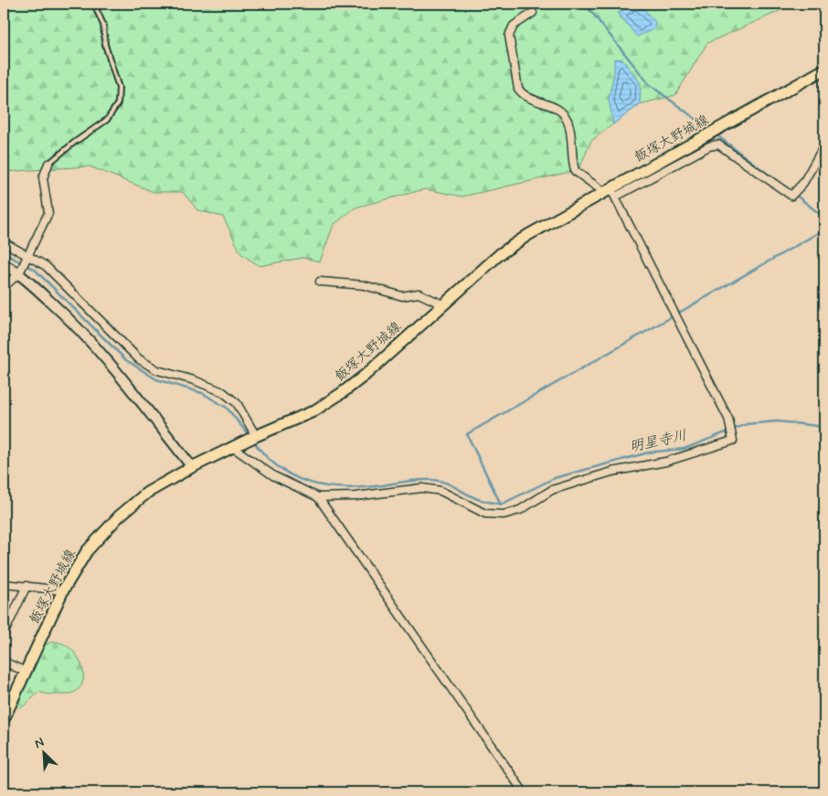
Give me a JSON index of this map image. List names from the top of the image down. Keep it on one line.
{"streets":{"main road":["飯塚大野城線"]},"water":["明星寺川"],"north":"top left"}
